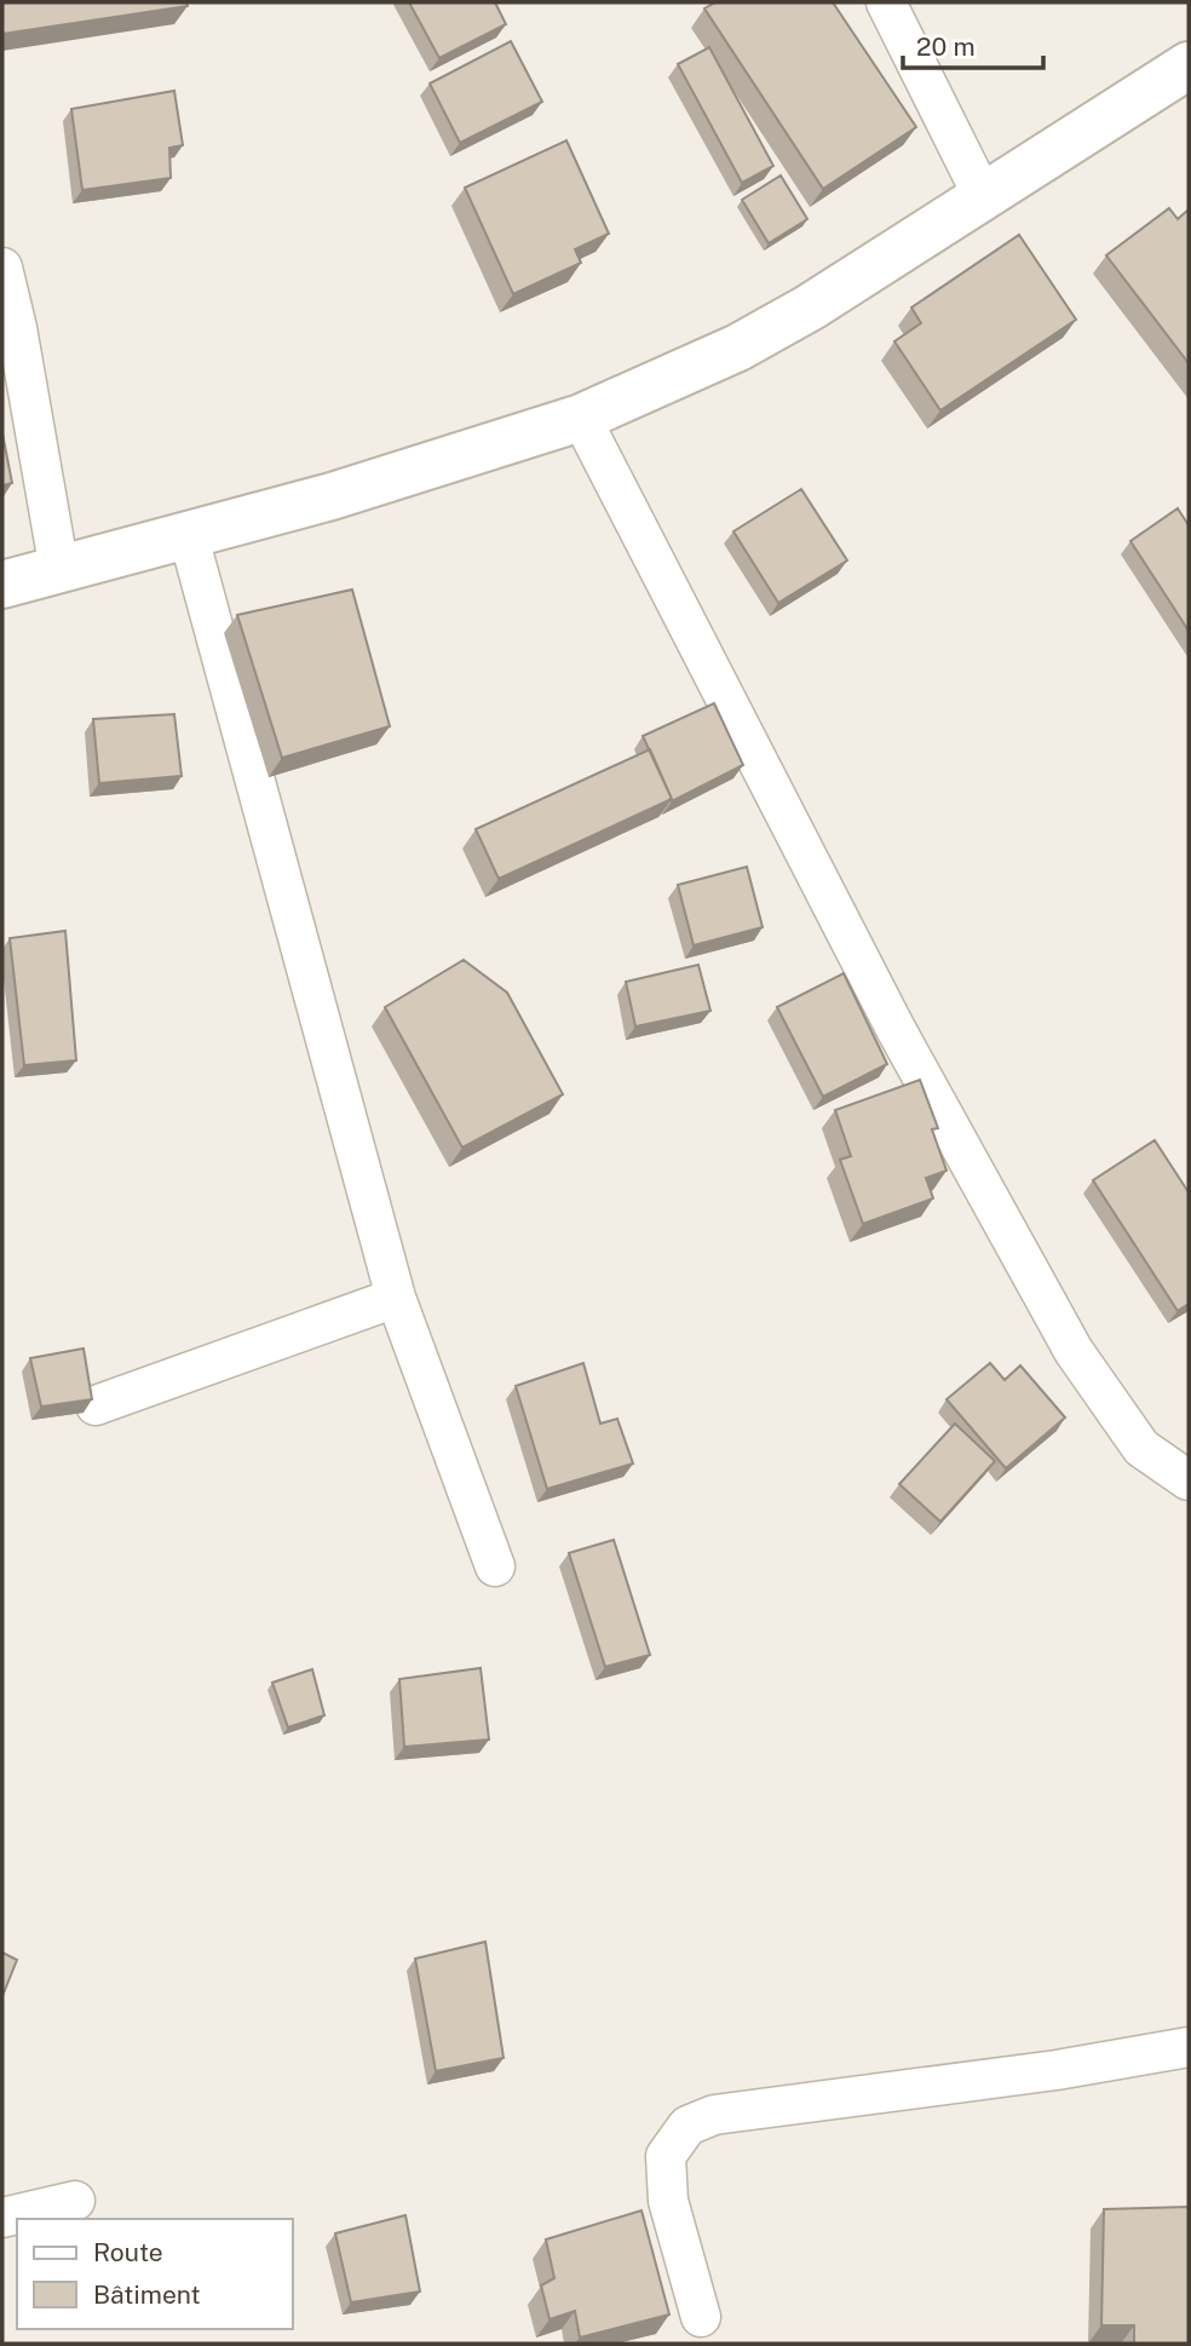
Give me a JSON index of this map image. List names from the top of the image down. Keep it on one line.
{"legend":["Route","Bâtiment"],"scale_bar":"20 m"}
